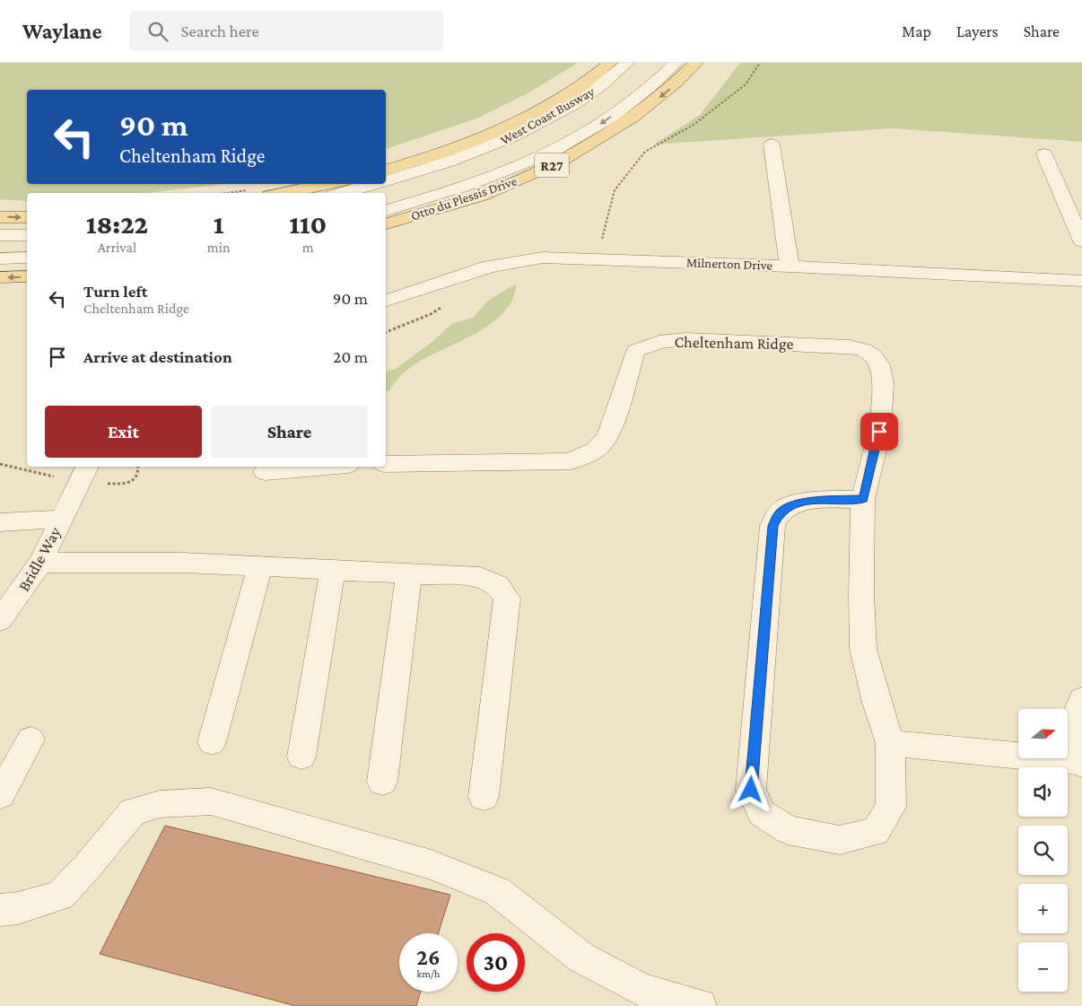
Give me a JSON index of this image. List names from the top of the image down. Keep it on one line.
{"streets":{"main road":["R27","Otto du Plessis Drive"],"street":["West Coast Busway","Milnerton Drive","Cheltenham Ridge","Bridle Way"]},"north":"right","page":{"header":"Waylane","search":"Search here","nav":["Map","Layers","Share"],"turn":["90 m","Cheltenham Ridge"],"eta":["18:22","Arrival","1","min","110","m"],"list":[{"name":"Turn left","note":"Cheltenham Ridge","value":"90 m"},{"name":"Arrive at destination","value":"20 m"}],"buttons":["Exit","Share"],"map_buttons":["+","−"],"speed":"26 km/h","limit":"30"}}
